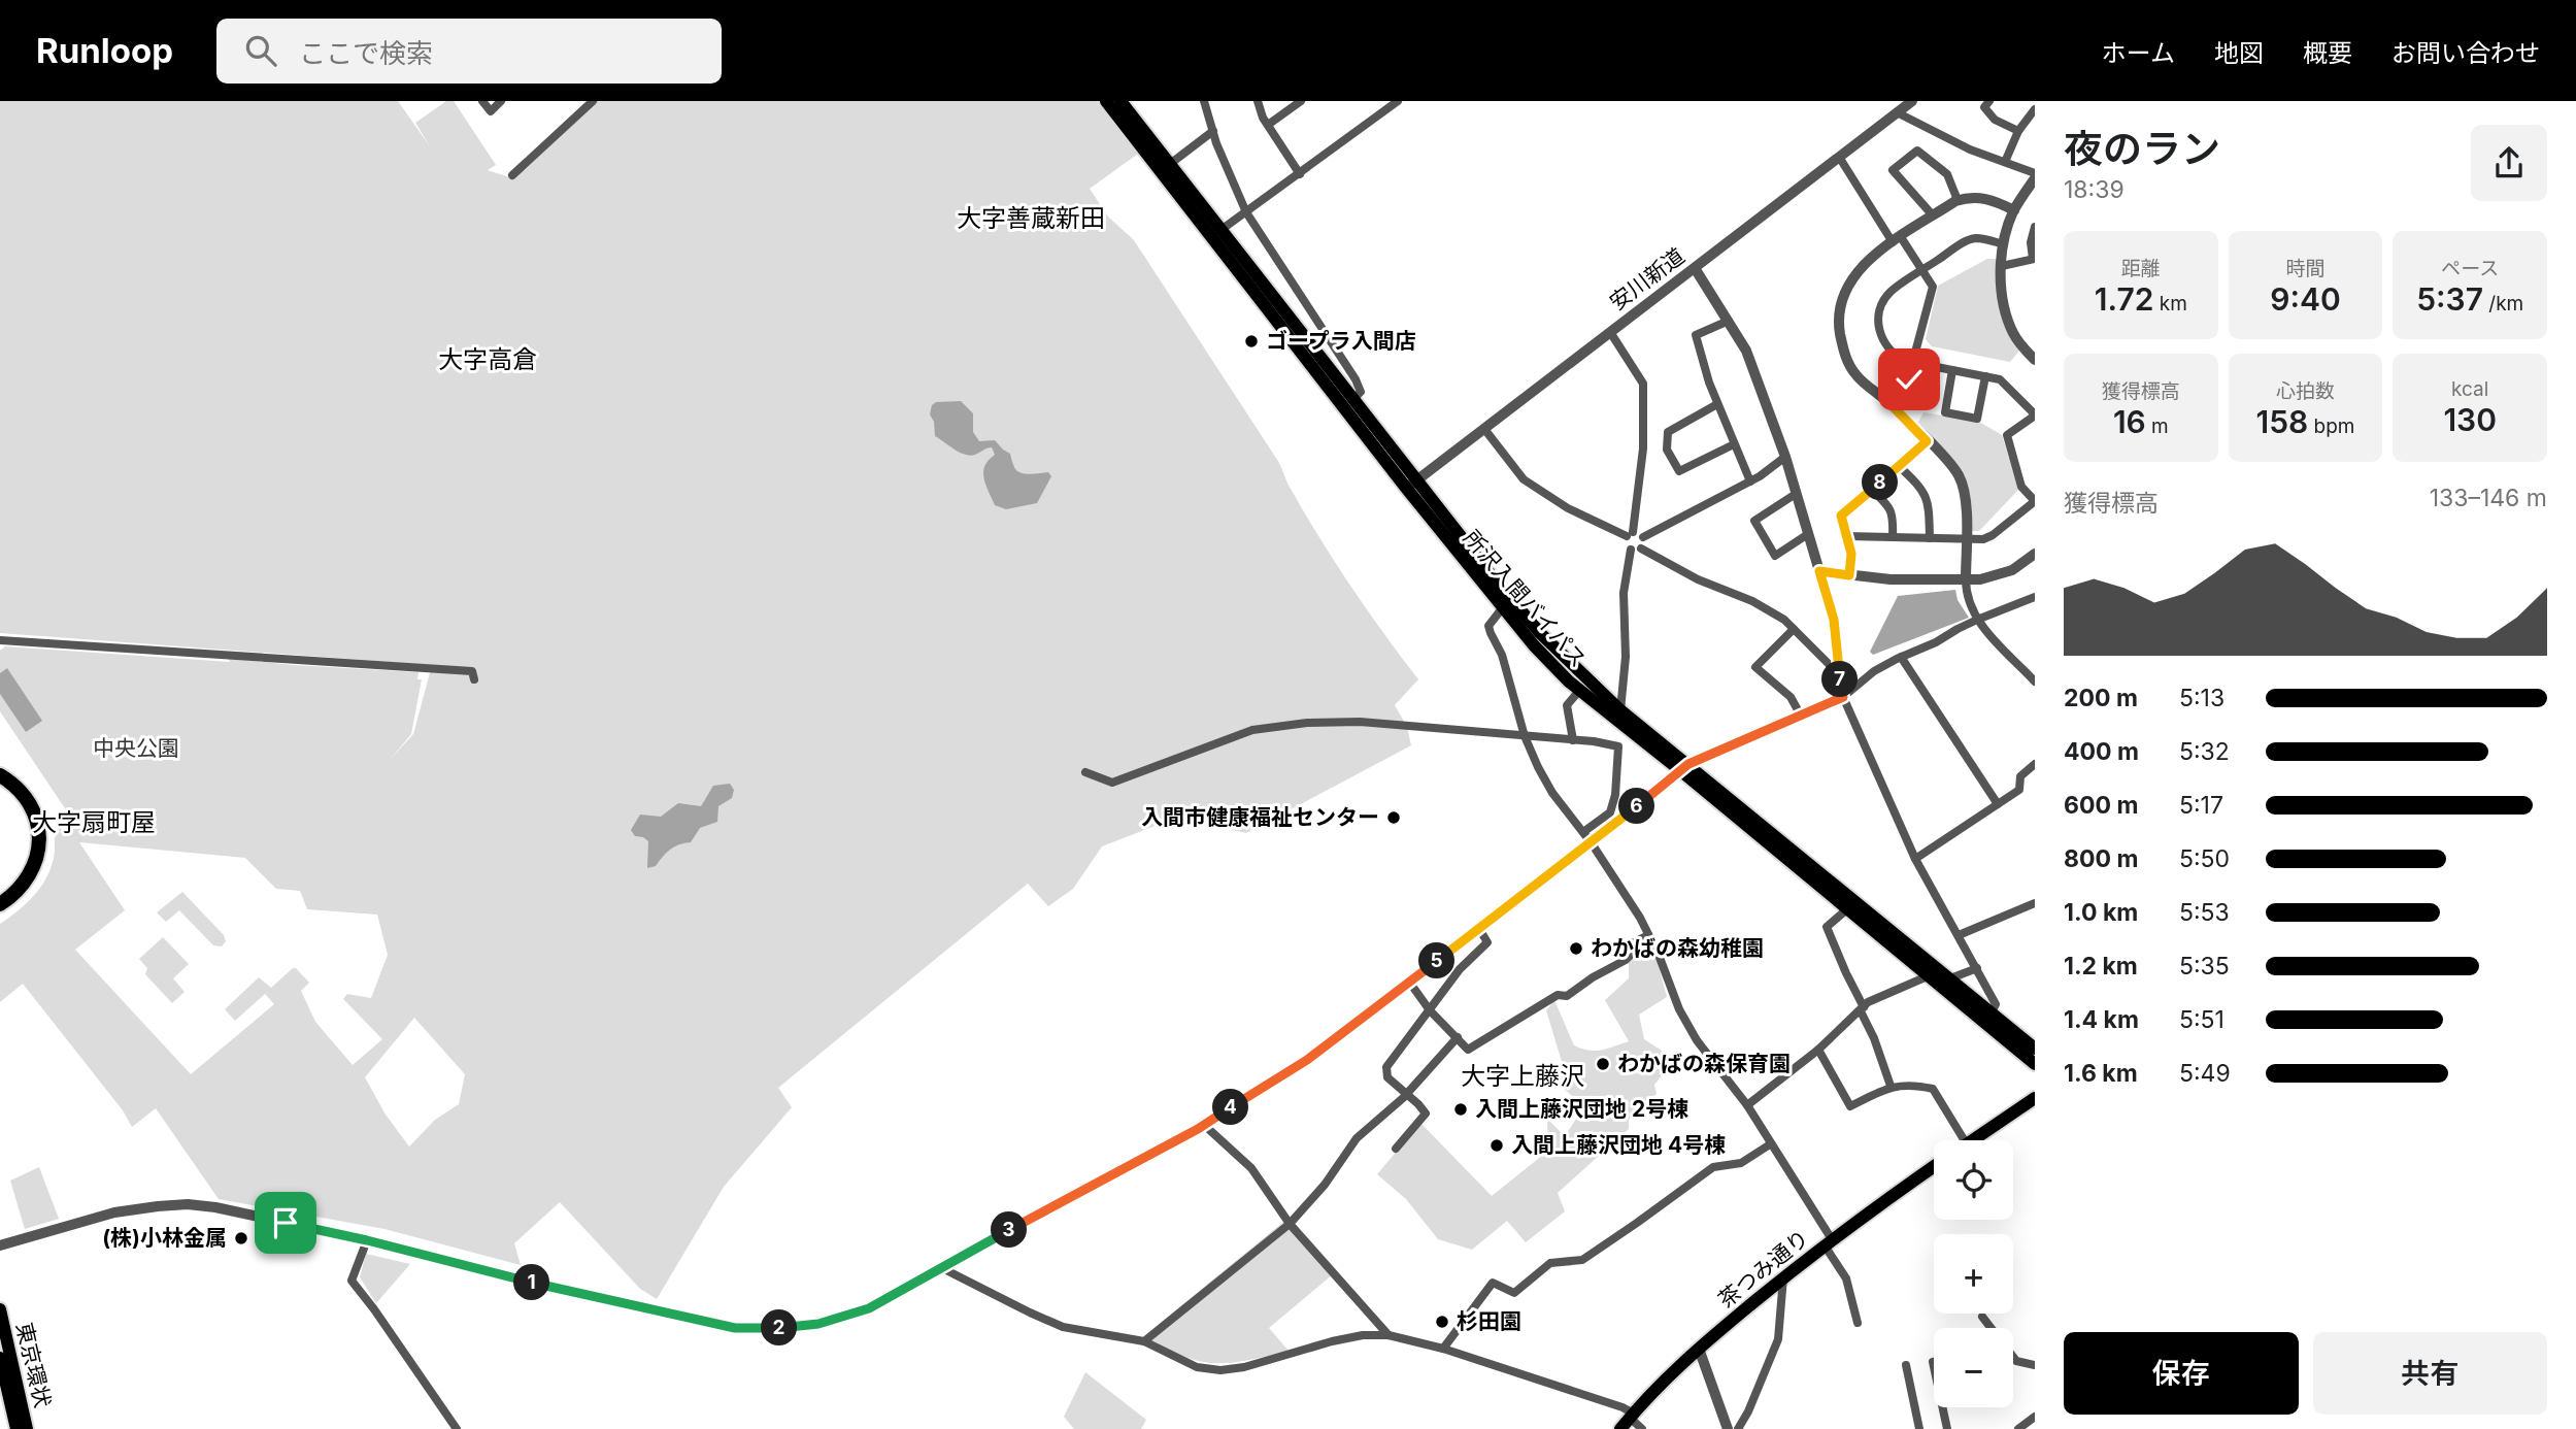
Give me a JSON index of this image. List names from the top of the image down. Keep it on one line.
{"streets":{"main road":["所沢入間バイパス","茶つみ通り","東京環状"],"street":["安川新道"]},"crossings":[["安川新道","所沢入間バイパス"]],"districts":["大字善蔵新田","大字高倉","大字扇町屋","大字上藤沢"],"parks":["中央公園"],"places":["ゴープラ入間店","入間市健康福祉センター","わかばの森幼稚園","わかばの森保育園","入間上藤沢団地 2号棟","入間上藤沢団地 4号棟","(株)小林金属","杉田園"],"page":{"header":"Runloop","search":"ここで検索","nav":["ホーム","地図","概要","お問い合わせ"],"heading":["夜のラン","18:39"],"stats":[["距離","1.72 km"],["時間","9:40"],["ペース","5:37 /km"],["獲得標高","16 m"],["心拍数","158 bpm"],["kcal","130"]],"pins":["8","7","6","5","4","3","1","2"],"chart":["獲得標高","133–146 m"],"list":[{"name":"200 m","note":"5:13"},{"name":"400 m","note":"5:32"},{"name":"600 m","note":"5:17"},{"name":"800 m","note":"5:50"},{"name":"1.0 km","note":"5:53"},{"name":"1.2 km","note":"5:35"},{"name":"1.4 km","note":"5:51"},{"name":"1.6 km","note":"5:49"}],"map_buttons":["+","−"],"buttons":["保存","共有"]}}
